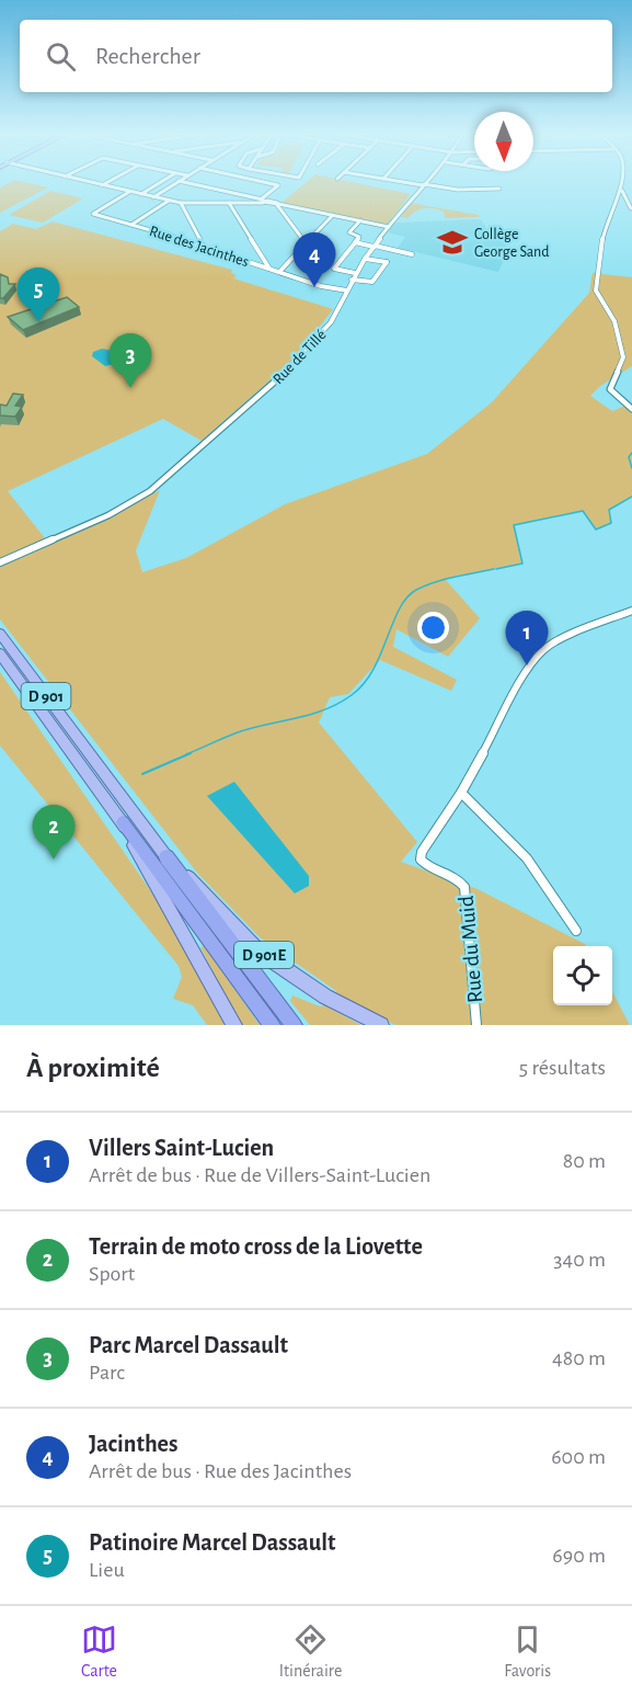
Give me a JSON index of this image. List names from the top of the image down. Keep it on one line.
{"streets":{"highway":["D 901"],"main road":["D 901E"],"street":["Rue des Jacinthes","Rue de Tillé","Rue du Muid"]},"crossings":[["Rue des Jacinthes","Rue de Tillé"],["D 901","D 901E"]],"places":{"school or university":["Collège George Sand"]},"north":"bottom","page":{"search":"Rechercher","pins":["4","5","3","1","2"],"heading":["À proximité","5 résultats"],"list":[{"mark":"1","name":"Villers Saint-Lucien","note":"Arrêt de bus · Rue de Villers-Saint-Lucien","value":"80 m"},{"mark":"2","name":"Terrain de moto cross de la Liovette","note":"Sport","value":"340 m"},{"mark":"3","name":"Parc Marcel Dassault","note":"Parc","value":"480 m"},{"mark":"4","name":"Jacinthes","note":"Arrêt de bus · Rue des Jacinthes","value":"600 m"},{"mark":"5","name":"Patinoire Marcel Dassault","note":"Lieu","value":"690 m"}],"nav":["Carte","Itinéraire","Favoris"]}}
